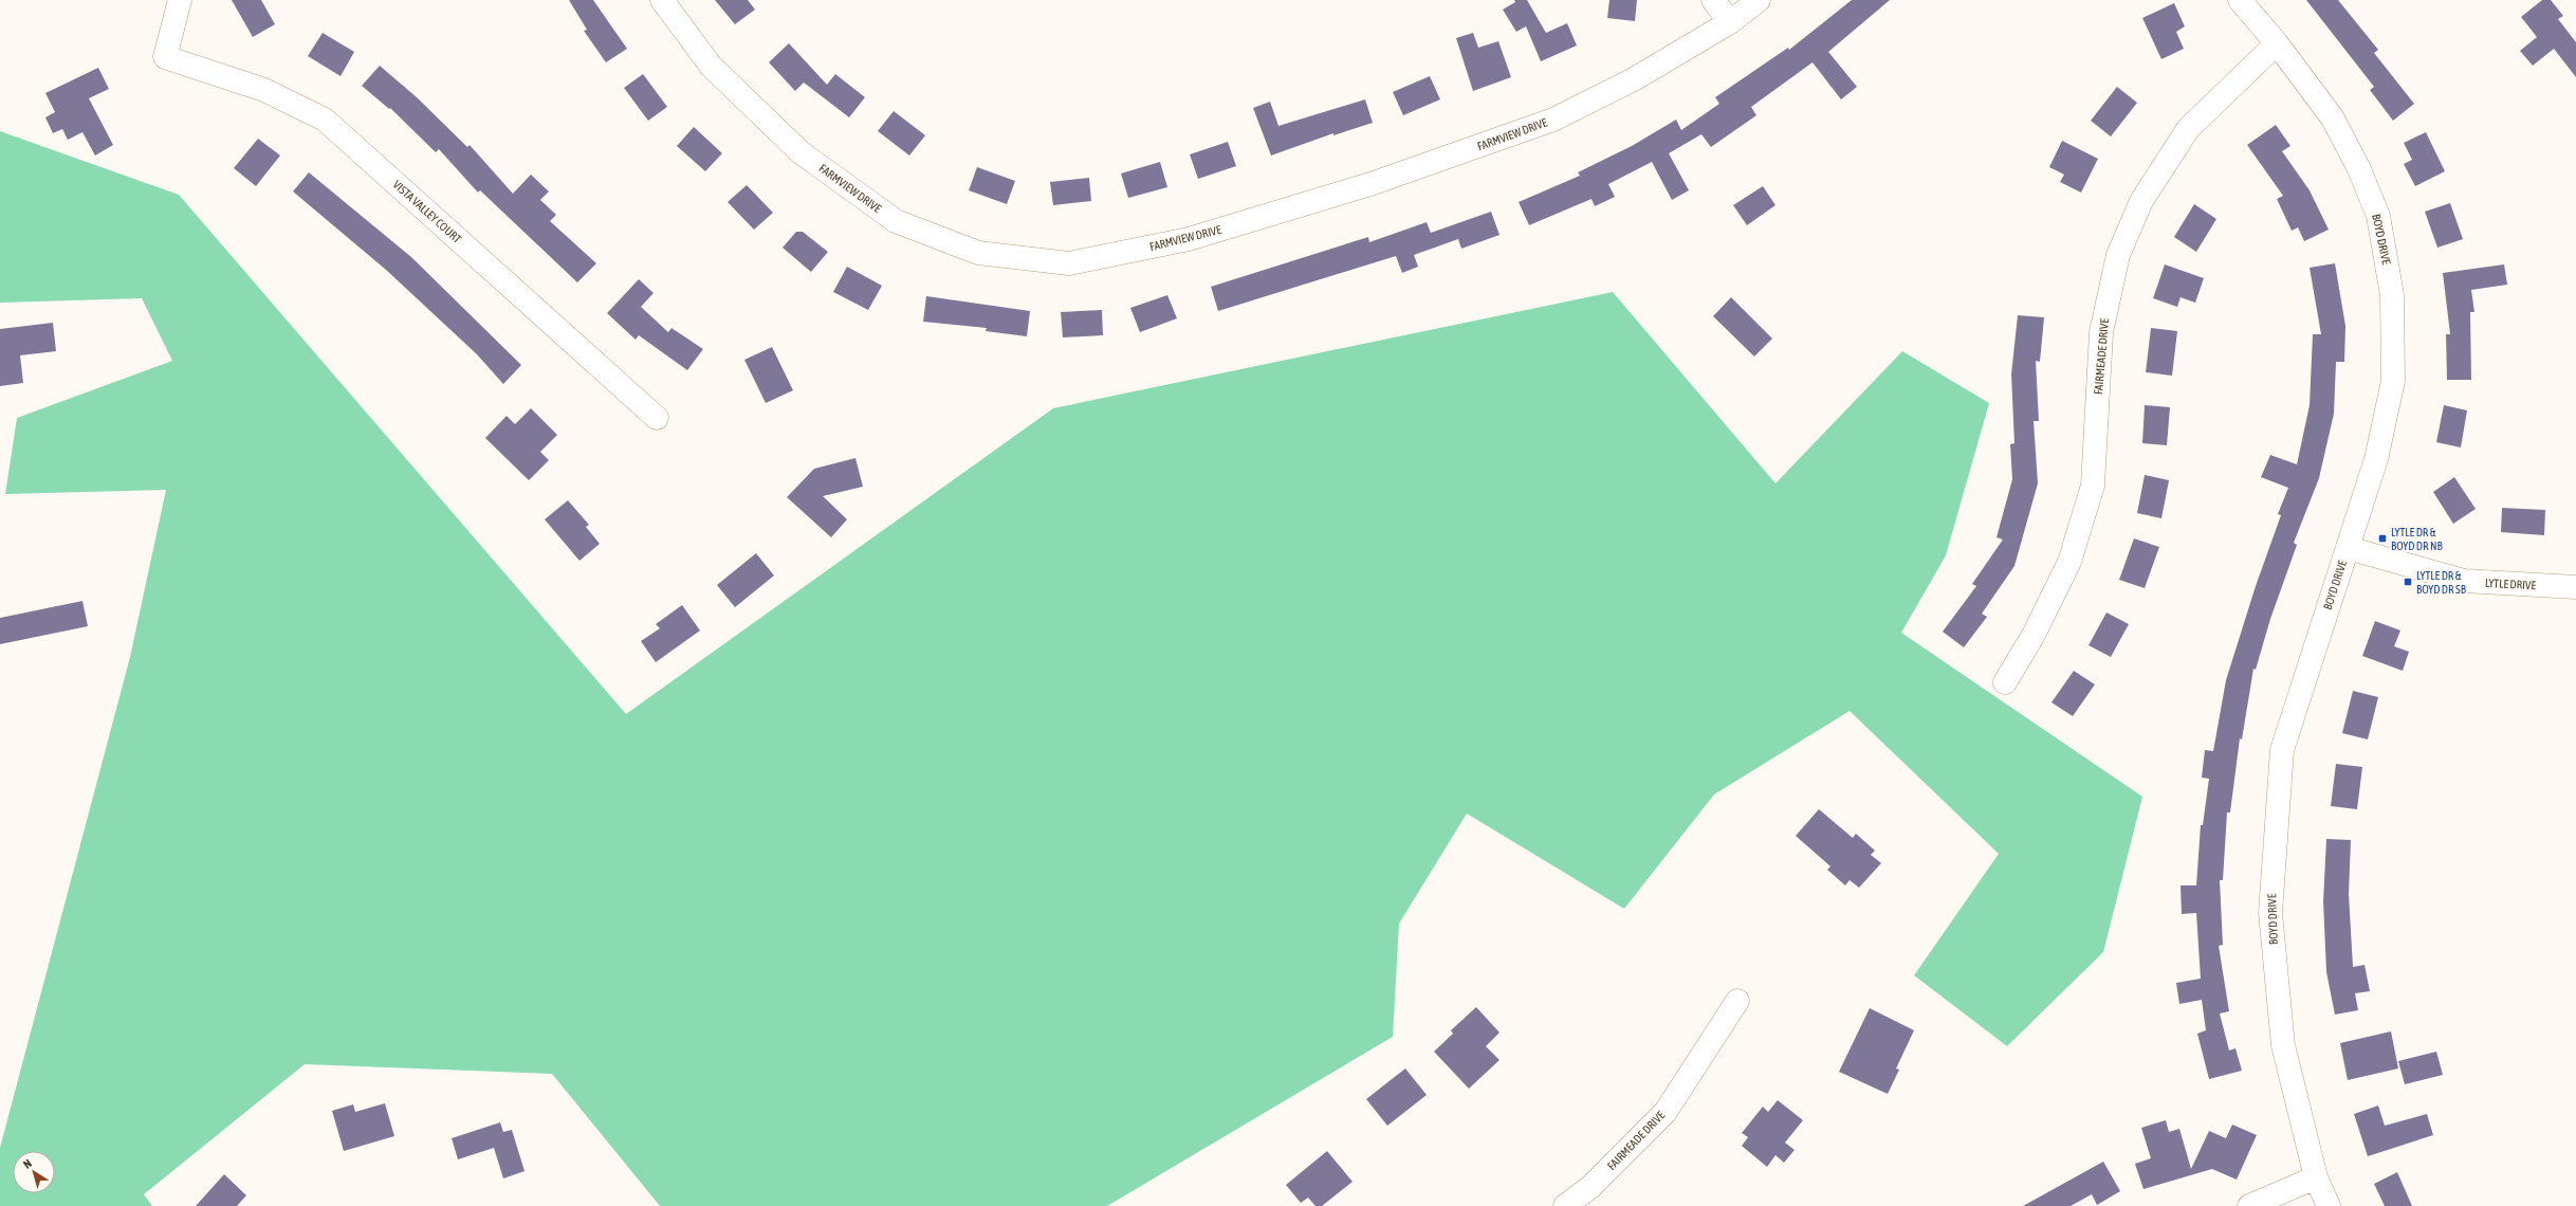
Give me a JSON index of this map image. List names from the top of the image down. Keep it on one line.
{"streets":{"street":["FARMVIEW DRIVE","VISTA VALLEY COURT","BOYD DRIVE","FAIRMEADE DRIVE","LYTLE DRIVE"]},"crossings":[["BOYD DRIVE","FAIRMEADE DRIVE"],["BOYD DRIVE","LYTLE DRIVE"]],"places":{"transit":["LYTLE DR & BOYD DR NB","LYTLE DR & BOYD DR SB"]},"north":"top left"}
